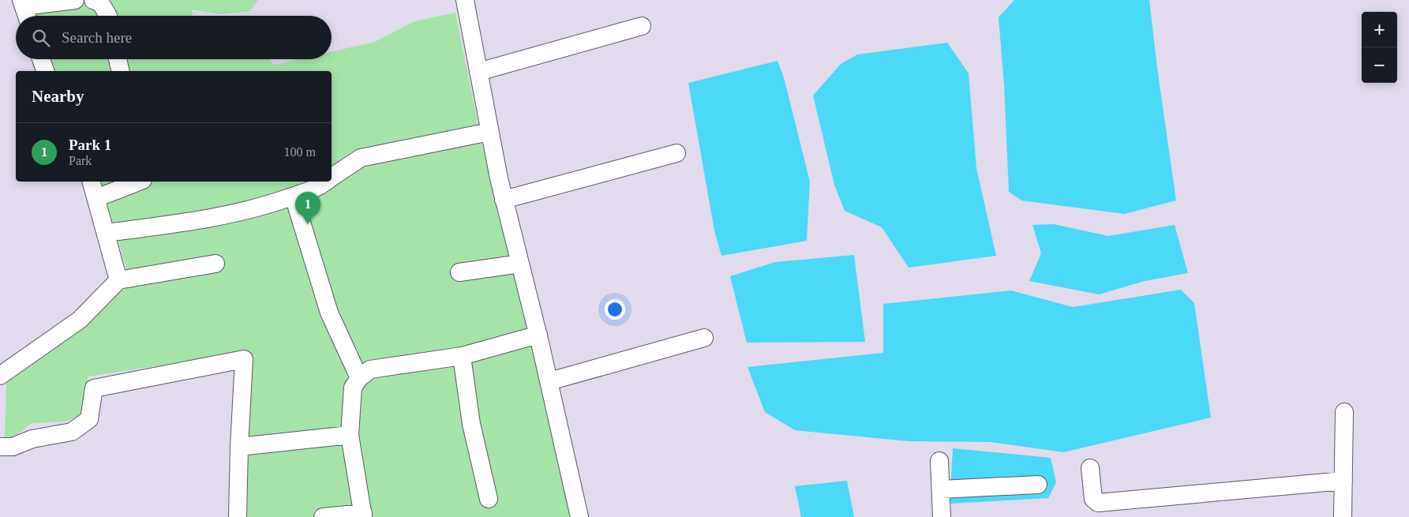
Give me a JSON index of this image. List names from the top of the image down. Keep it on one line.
{"page":{"map_buttons":["+","−"],"search":"Search here","heading":"Nearby","list":[{"mark":"1","name":"Park 1","note":"Park","value":"100 m"}],"pins":"1"}}
